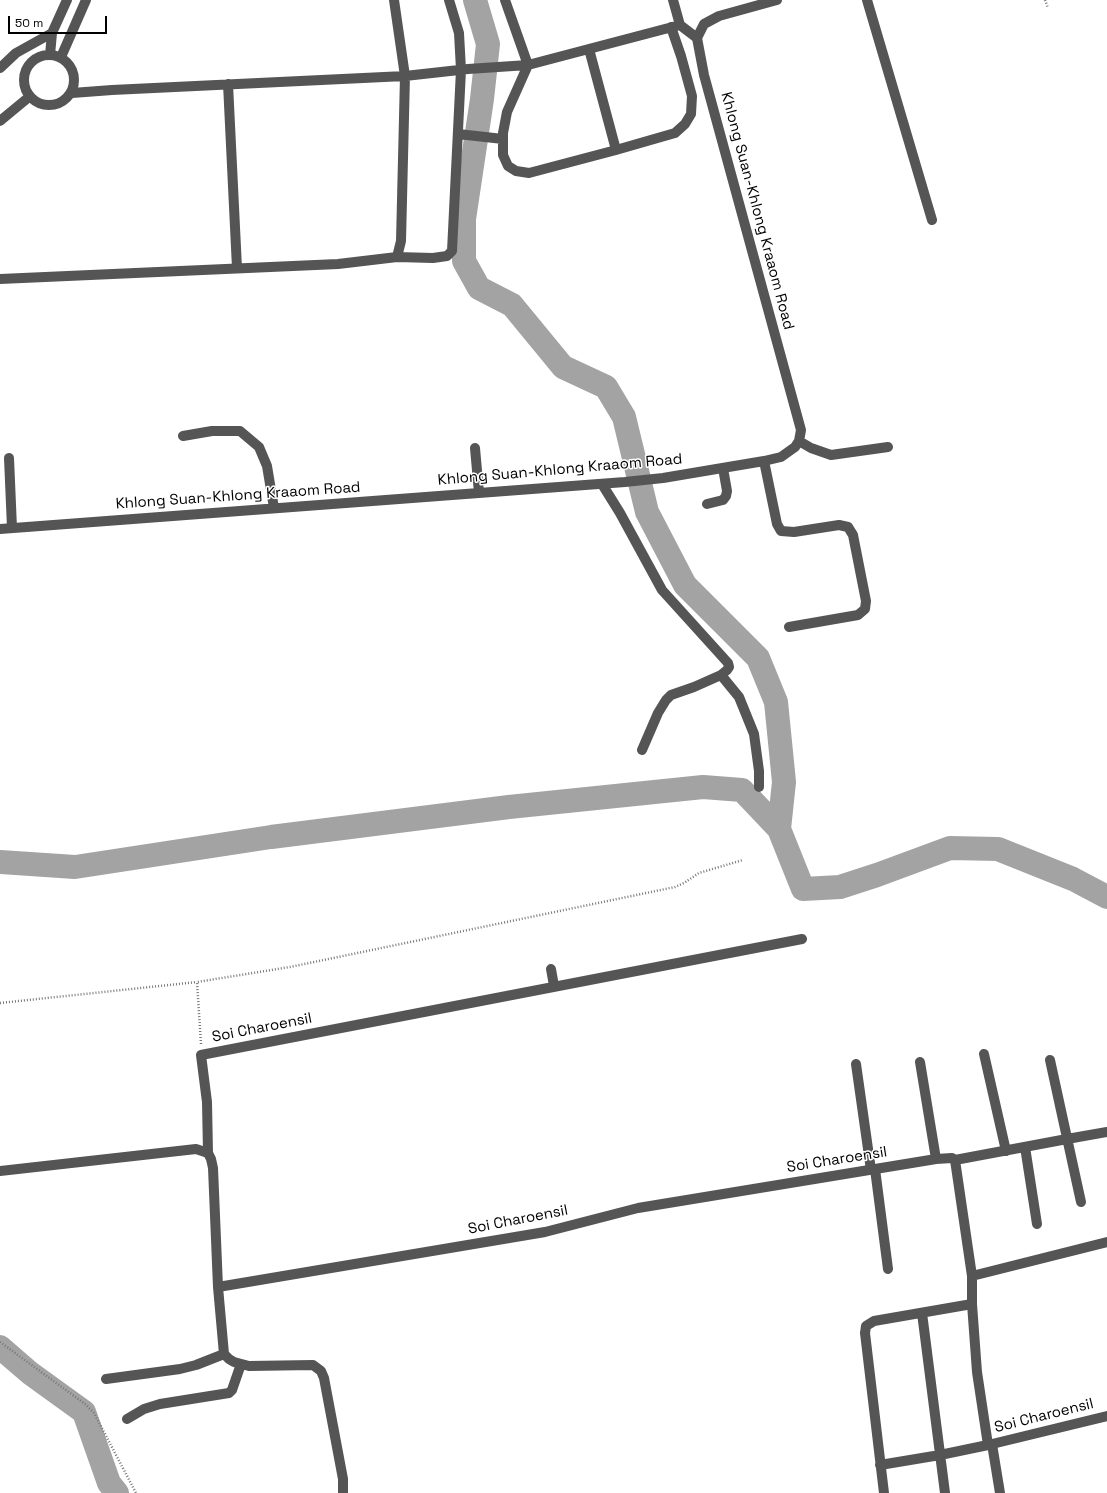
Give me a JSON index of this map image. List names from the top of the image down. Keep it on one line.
{"streets":{"street":["Khlong Suan-Khlong Kraaom Road","Soi Charoensil"]},"scale_bar":"50 m"}
